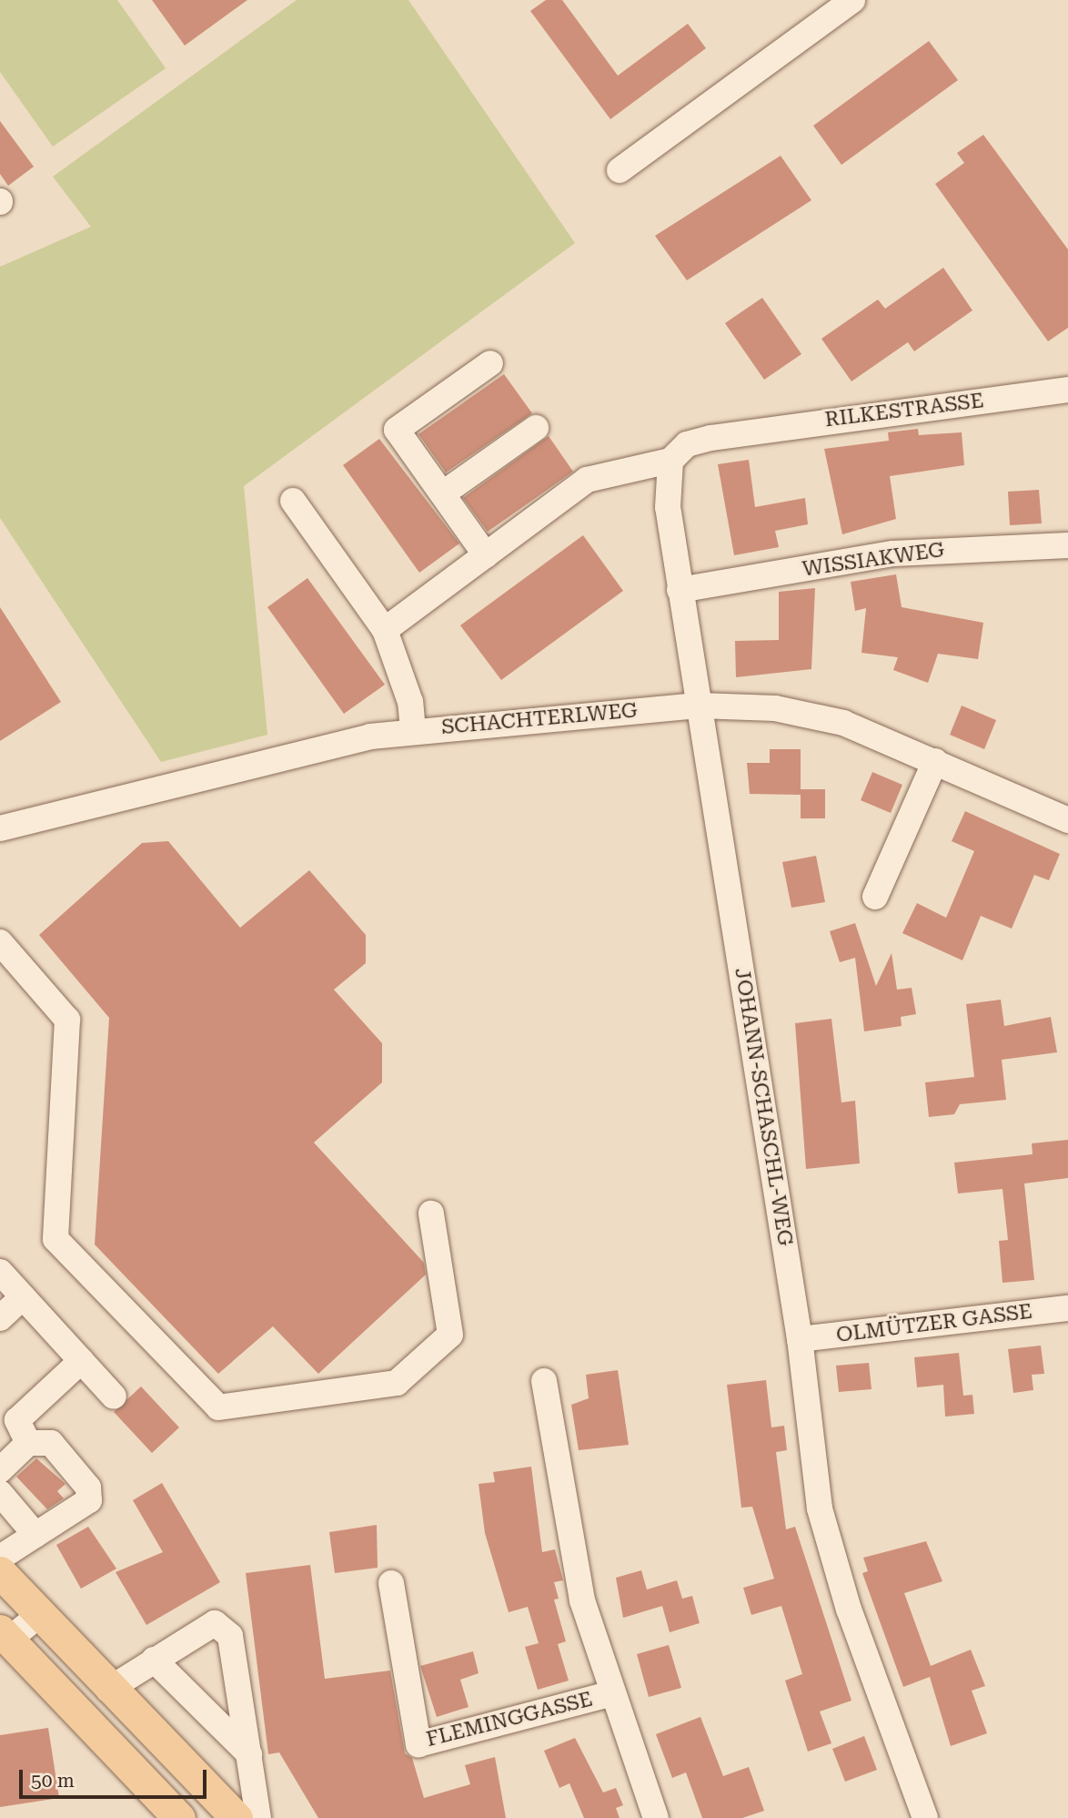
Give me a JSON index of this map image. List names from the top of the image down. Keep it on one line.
{"streets":{"street":["RILKESTRASSE","WISSIAKWEG","SCHACHTERLWEG","JOHANN-SCHASCHL-WEG","OLMÜTZER GASSE","FLEMINGGASSE"]},"crossings":[["RILKESTRASSE","JOHANN-SCHASCHL-WEG"],["WISSIAKWEG","JOHANN-SCHASCHL-WEG"],["SCHACHTERLWEG","JOHANN-SCHASCHL-WEG"],["JOHANN-SCHASCHL-WEG","OLMÜTZER GASSE"]],"scale_bar":"50 m"}
